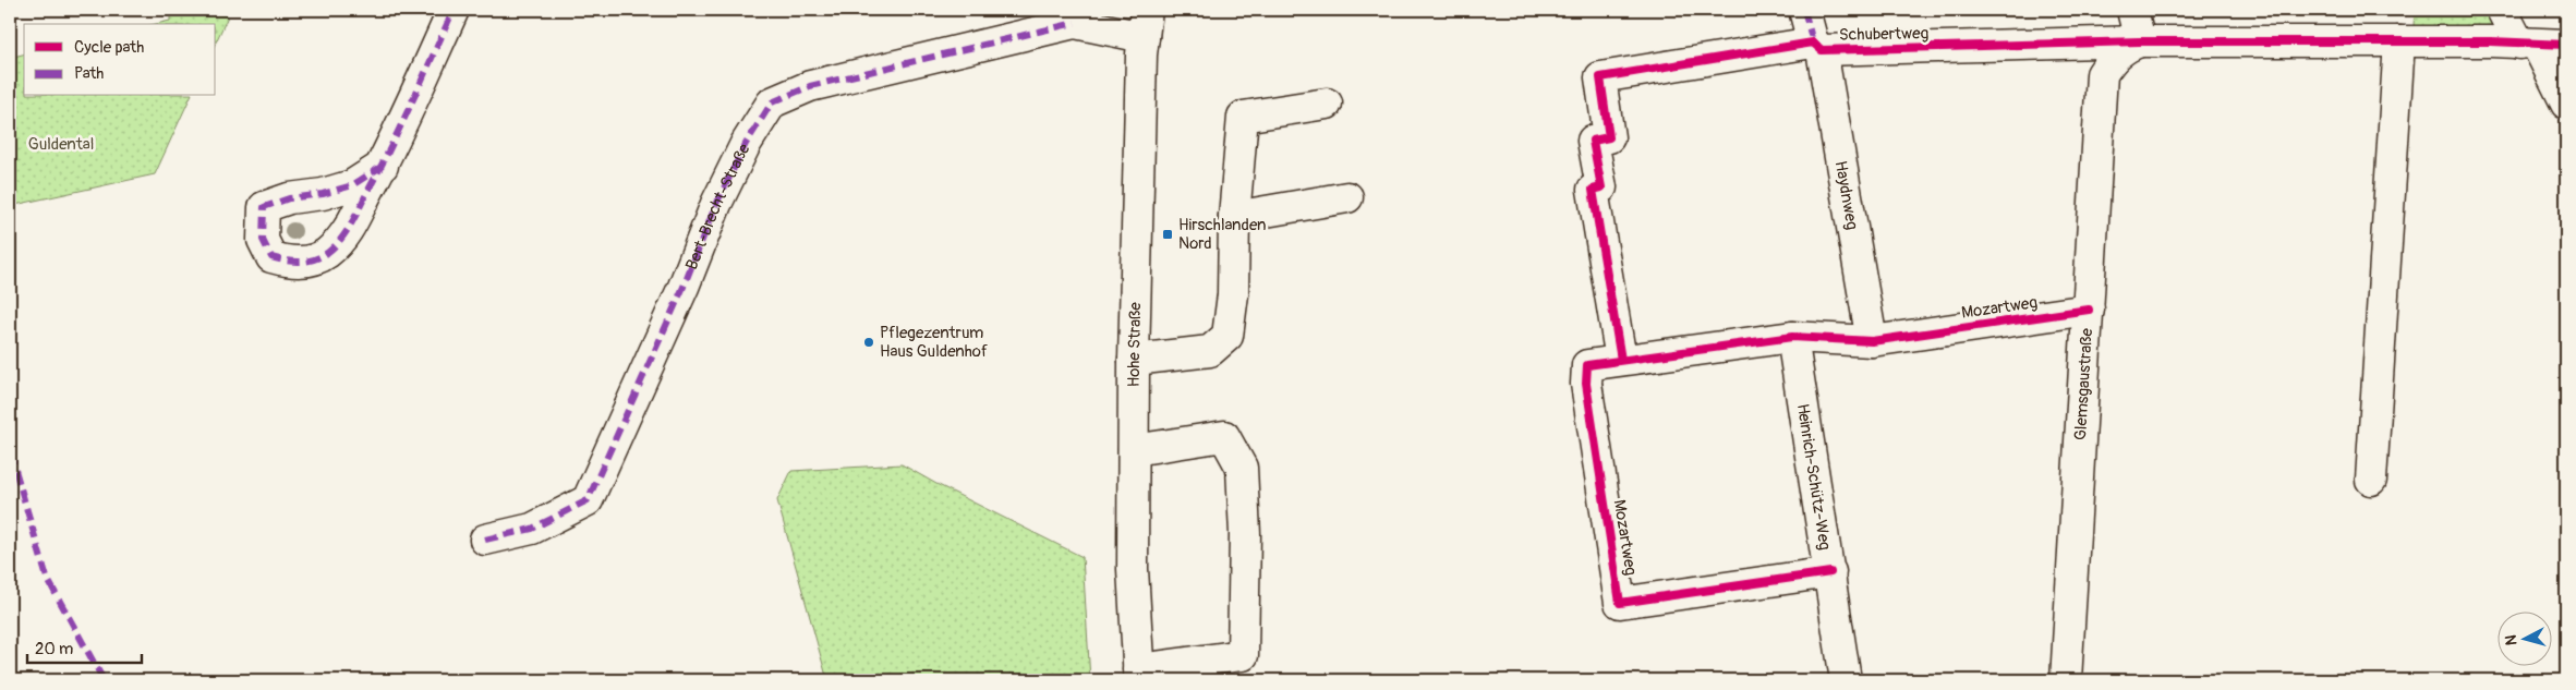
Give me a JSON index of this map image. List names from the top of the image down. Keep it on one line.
{"streets":{"street":["Schubertweg","Haydnweg","Bert-Brecht-Straße","Mozartweg","Hohe Straße","Glemsgaustraße","Heinrich-Schütz-Weg"]},"crossings":[["Schubertweg","Haydnweg"],["Schubertweg","Mozartweg"],["Schubertweg","Glemsgaustraße"],["Haydnweg","Mozartweg"],["Mozartweg","Glemsgaustraße"],["Mozartweg","Heinrich-Schütz-Weg"]],"parks":["Guldental"],"places":{"transit":["Hirschlanden Nord"],"other":["Pflegezentrum Haus Guldenhof"]},"legend":["Cycle path","Path"],"scale_bar":"20 m","north":"left"}
